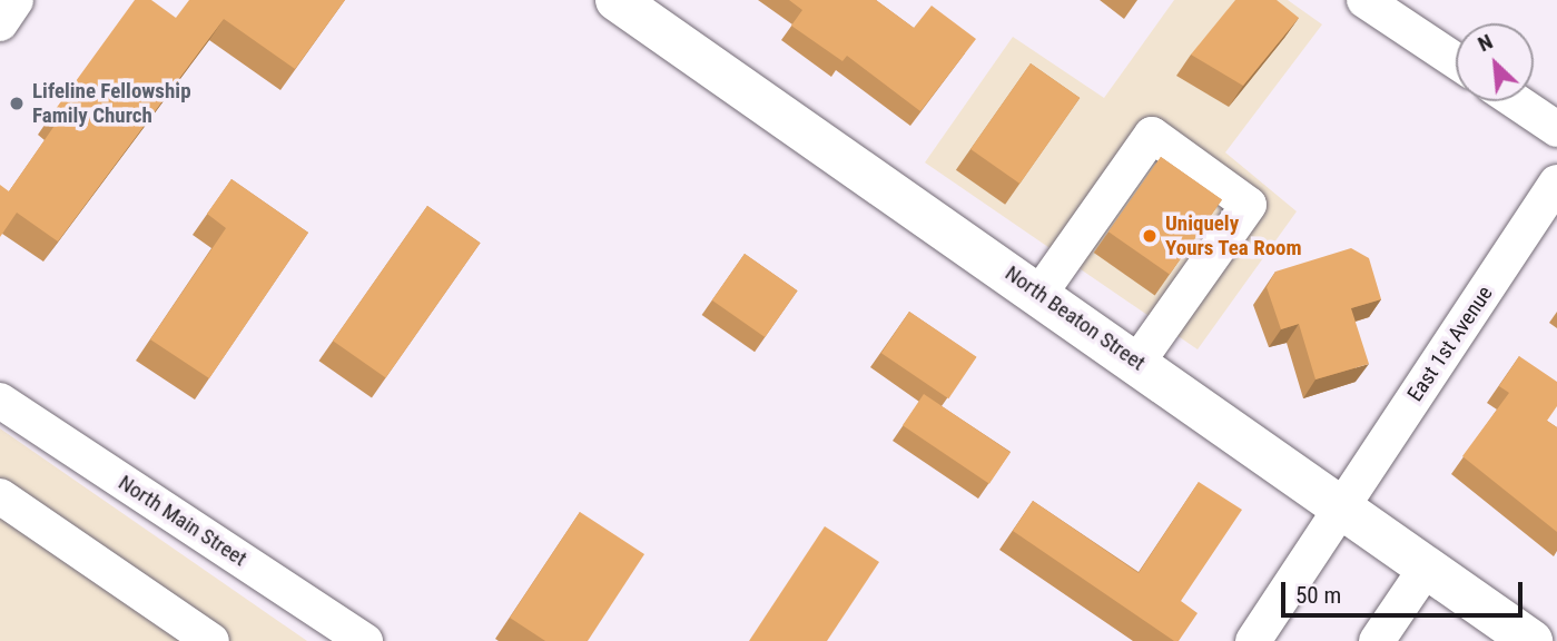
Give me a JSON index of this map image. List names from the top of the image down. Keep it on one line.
{"streets":{"main road":["North Beaton Street"],"street":["East 1st Avenue","North Main Street"]},"crossings":[["North Beaton Street","East 1st Avenue"]],"places":["Lifeline Fellowship Family Church","Uniquely Yours Tea Room"],"scale_bar":"50 m","north":"top left"}
